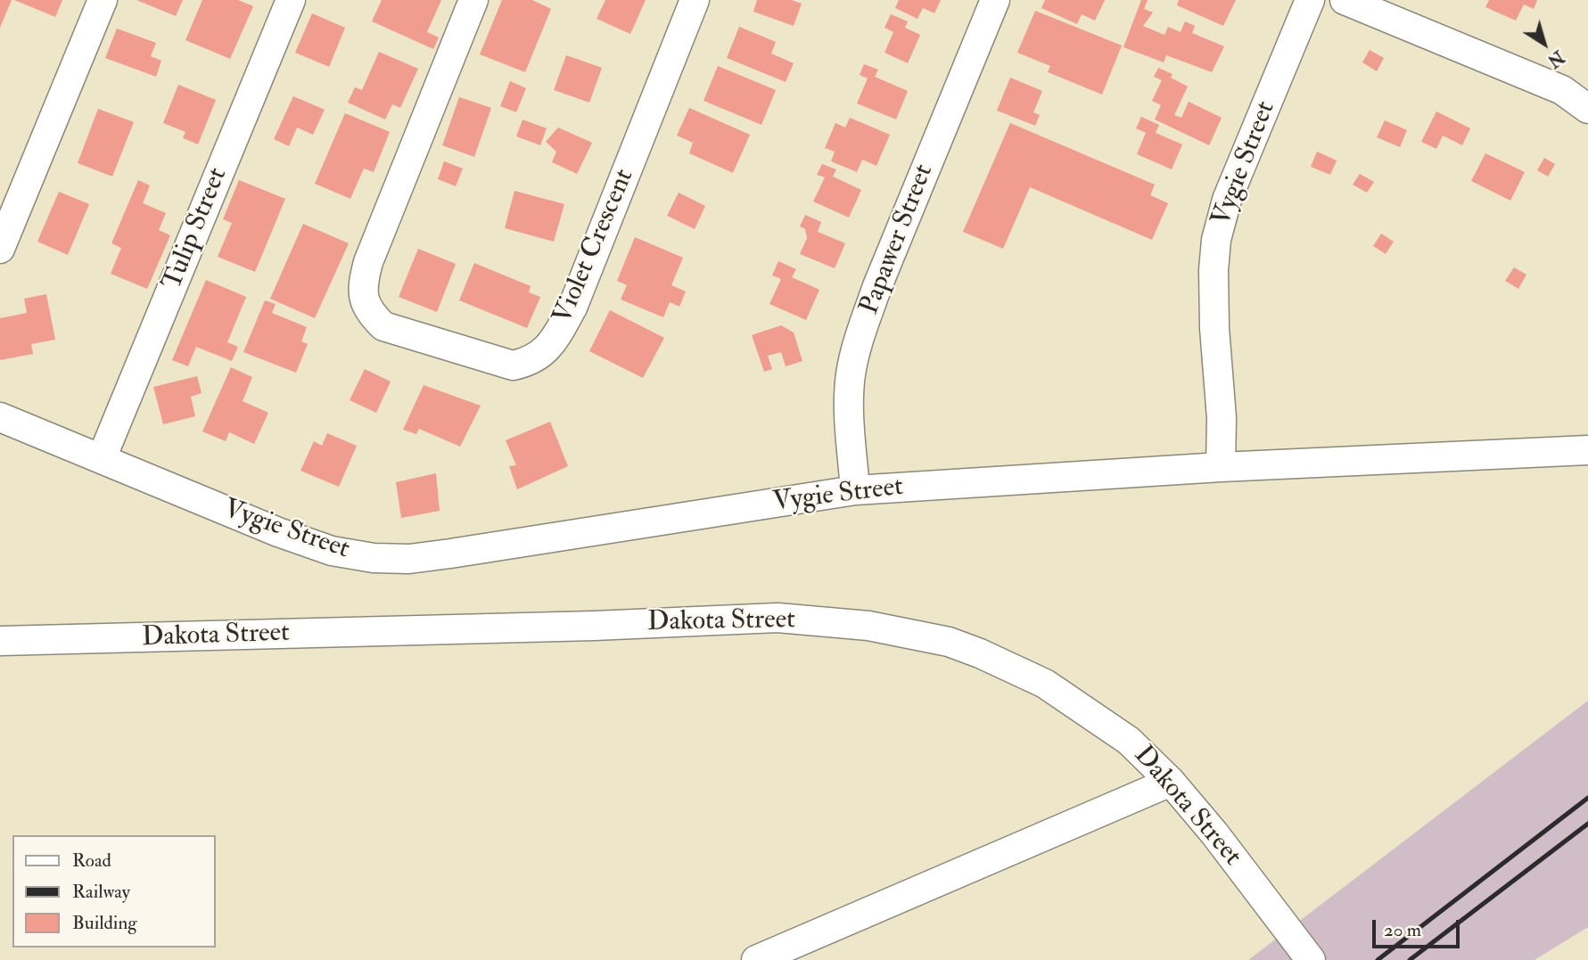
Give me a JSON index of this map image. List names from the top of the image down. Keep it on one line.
{"streets":{"street":["Vygie Street","Tulip Street","Papawer Street","Violet Crescent","Dakota Street"]},"crossings":[["Vygie Street","Tulip Street"],["Vygie Street","Papawer Street"]],"legend":["Road","Railway","Building"],"scale_bar":"20 m","north":"bottom right"}
